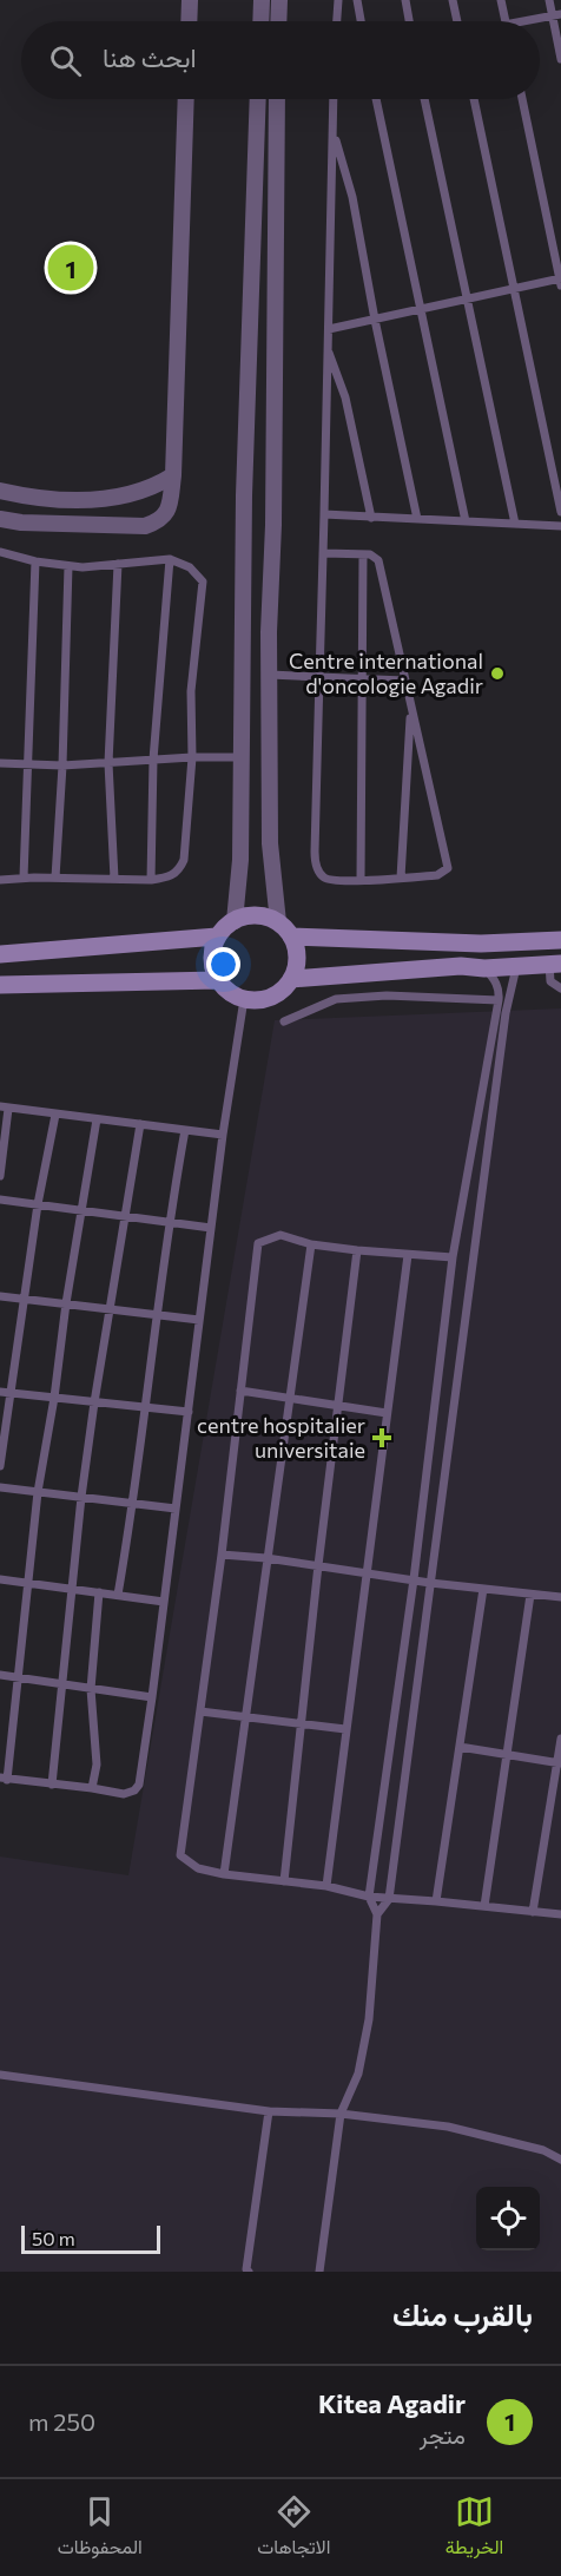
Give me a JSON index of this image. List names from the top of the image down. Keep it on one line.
{"places":{"other":["Centre international d'oncologie Agadir"],"health":["centre hospitalier universitaie"]},"scale_bar":"50 m","page":{"search":"ابحث هنا","pins":"1","scale":"50 m","heading":"بالقرب منك","list":[{"mark":"1","name":"Kitea Agadir","note":"متجر","value":"250 m"}],"nav":["الخريطة","الاتجاهات","المحفوظات"]}}
